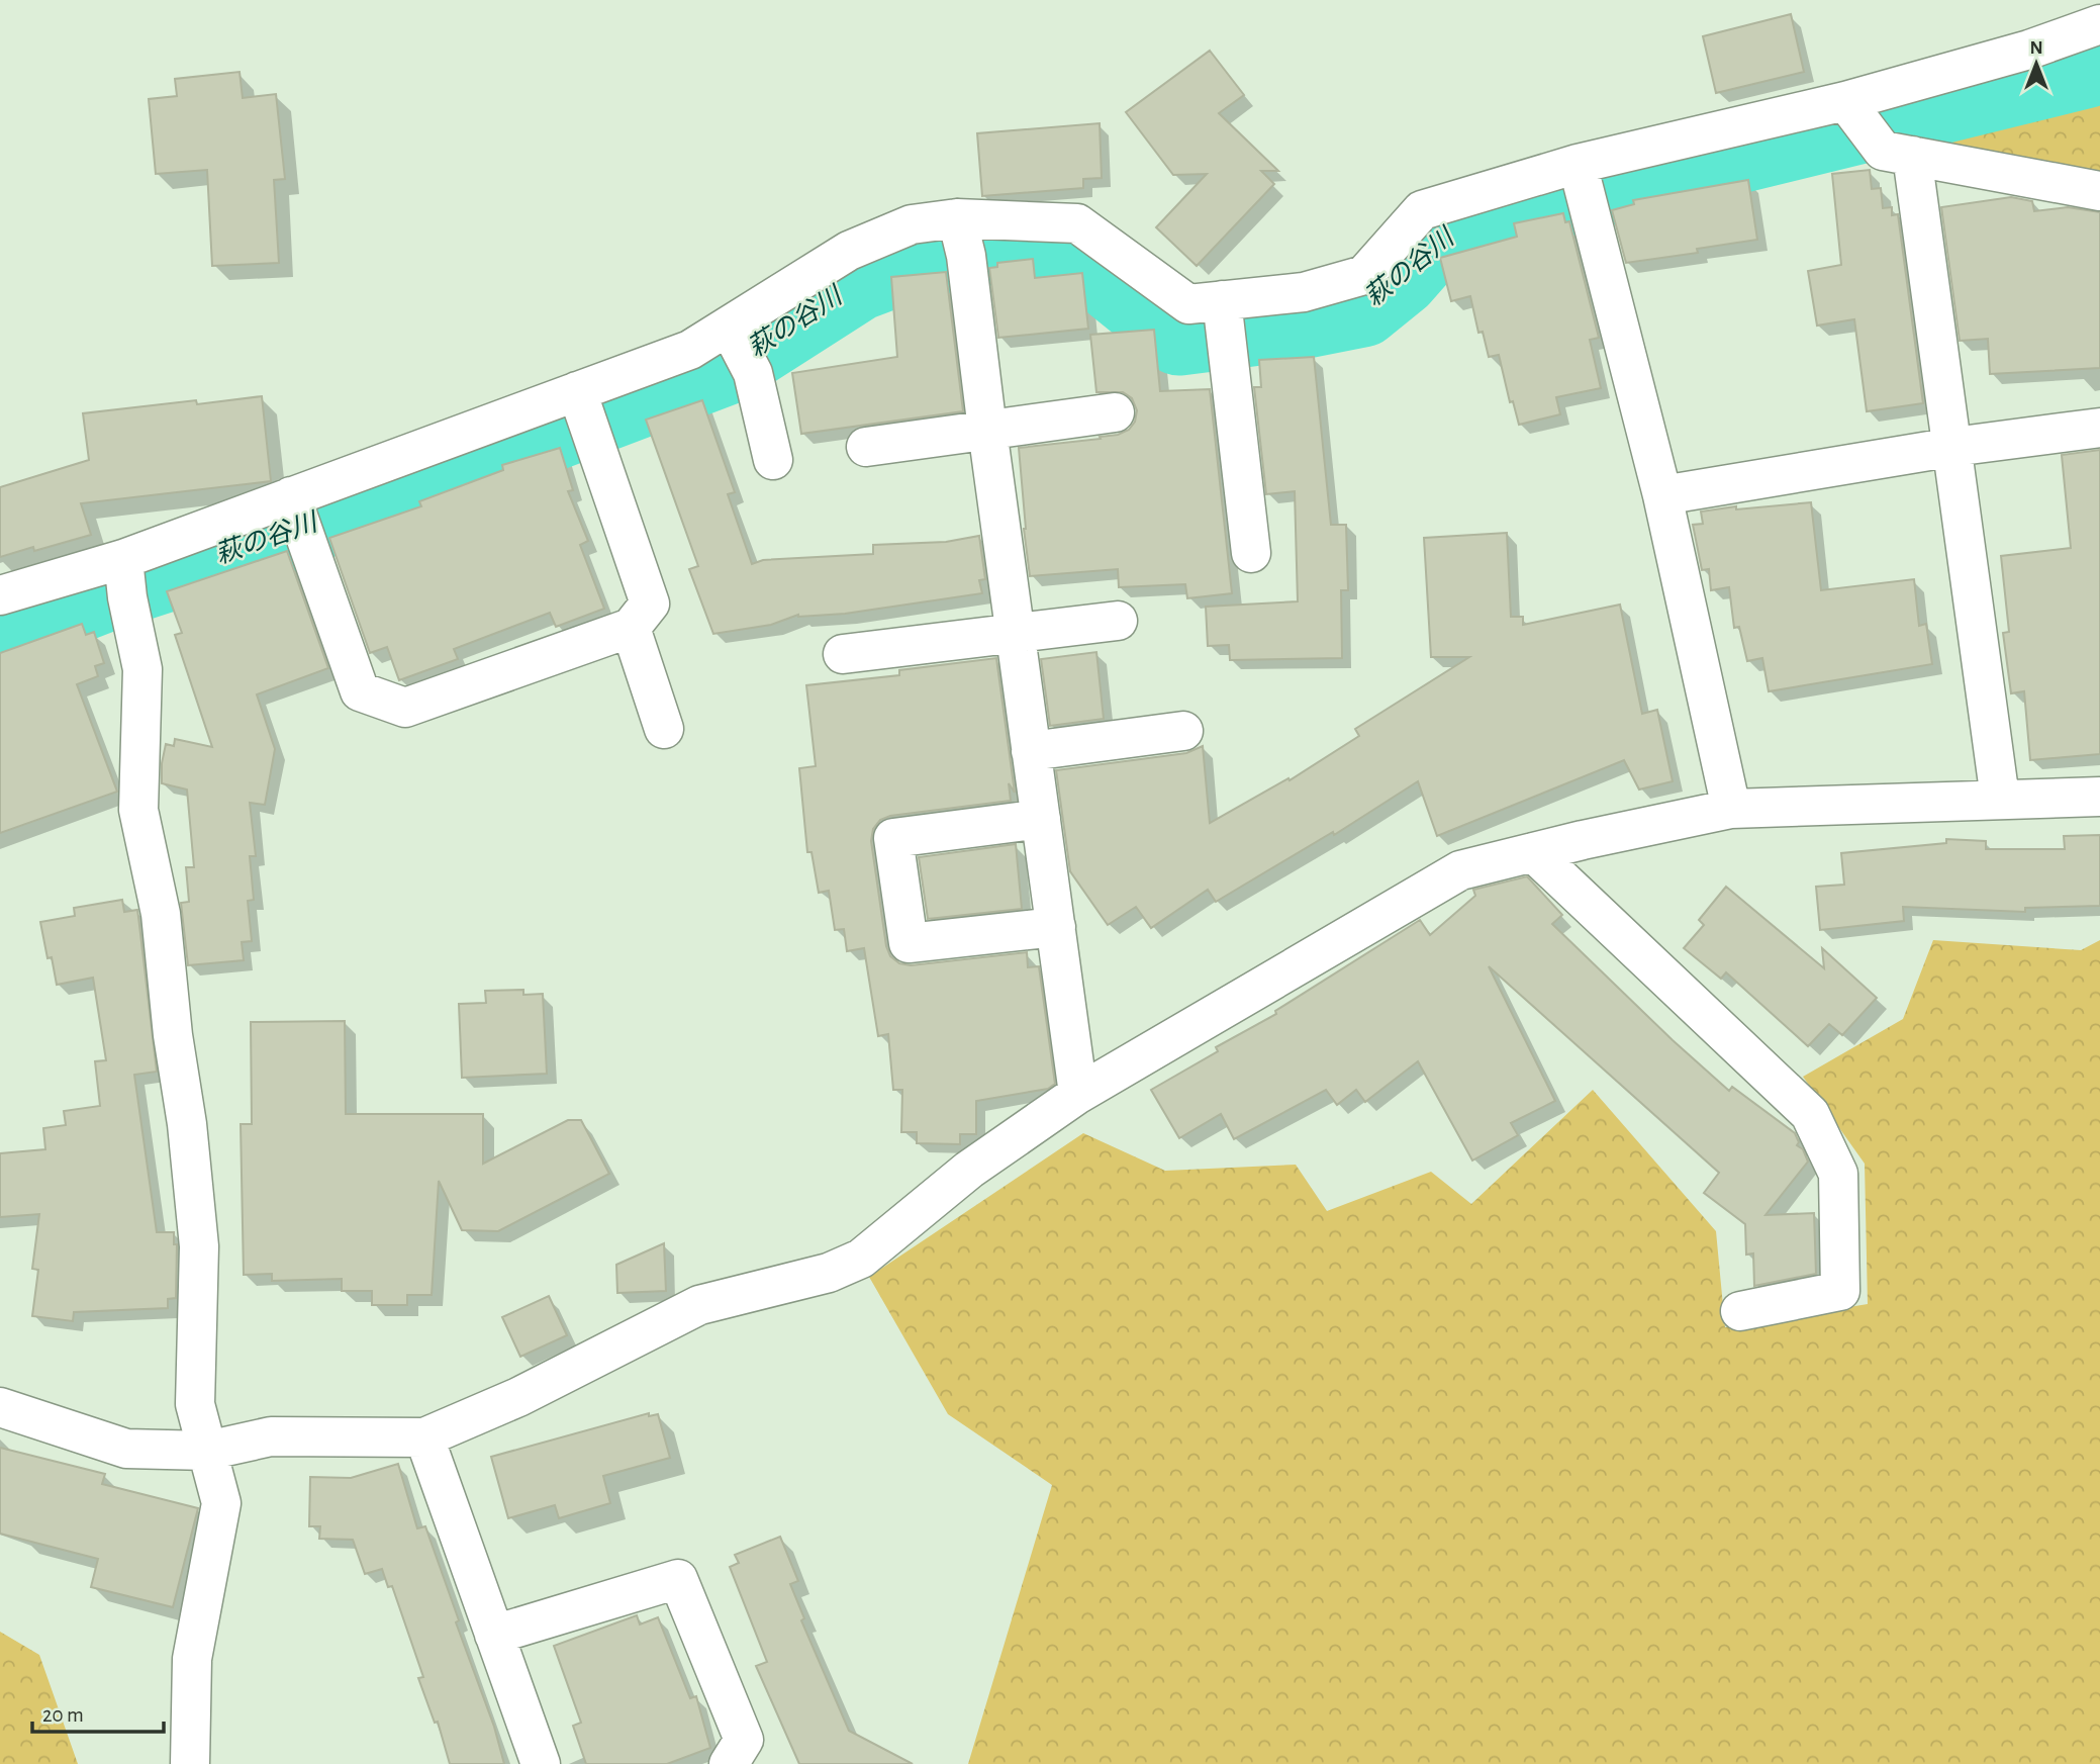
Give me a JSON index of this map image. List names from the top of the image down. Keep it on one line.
{"water":["萩の谷川"],"scale_bar":"20 m","north":"top"}
